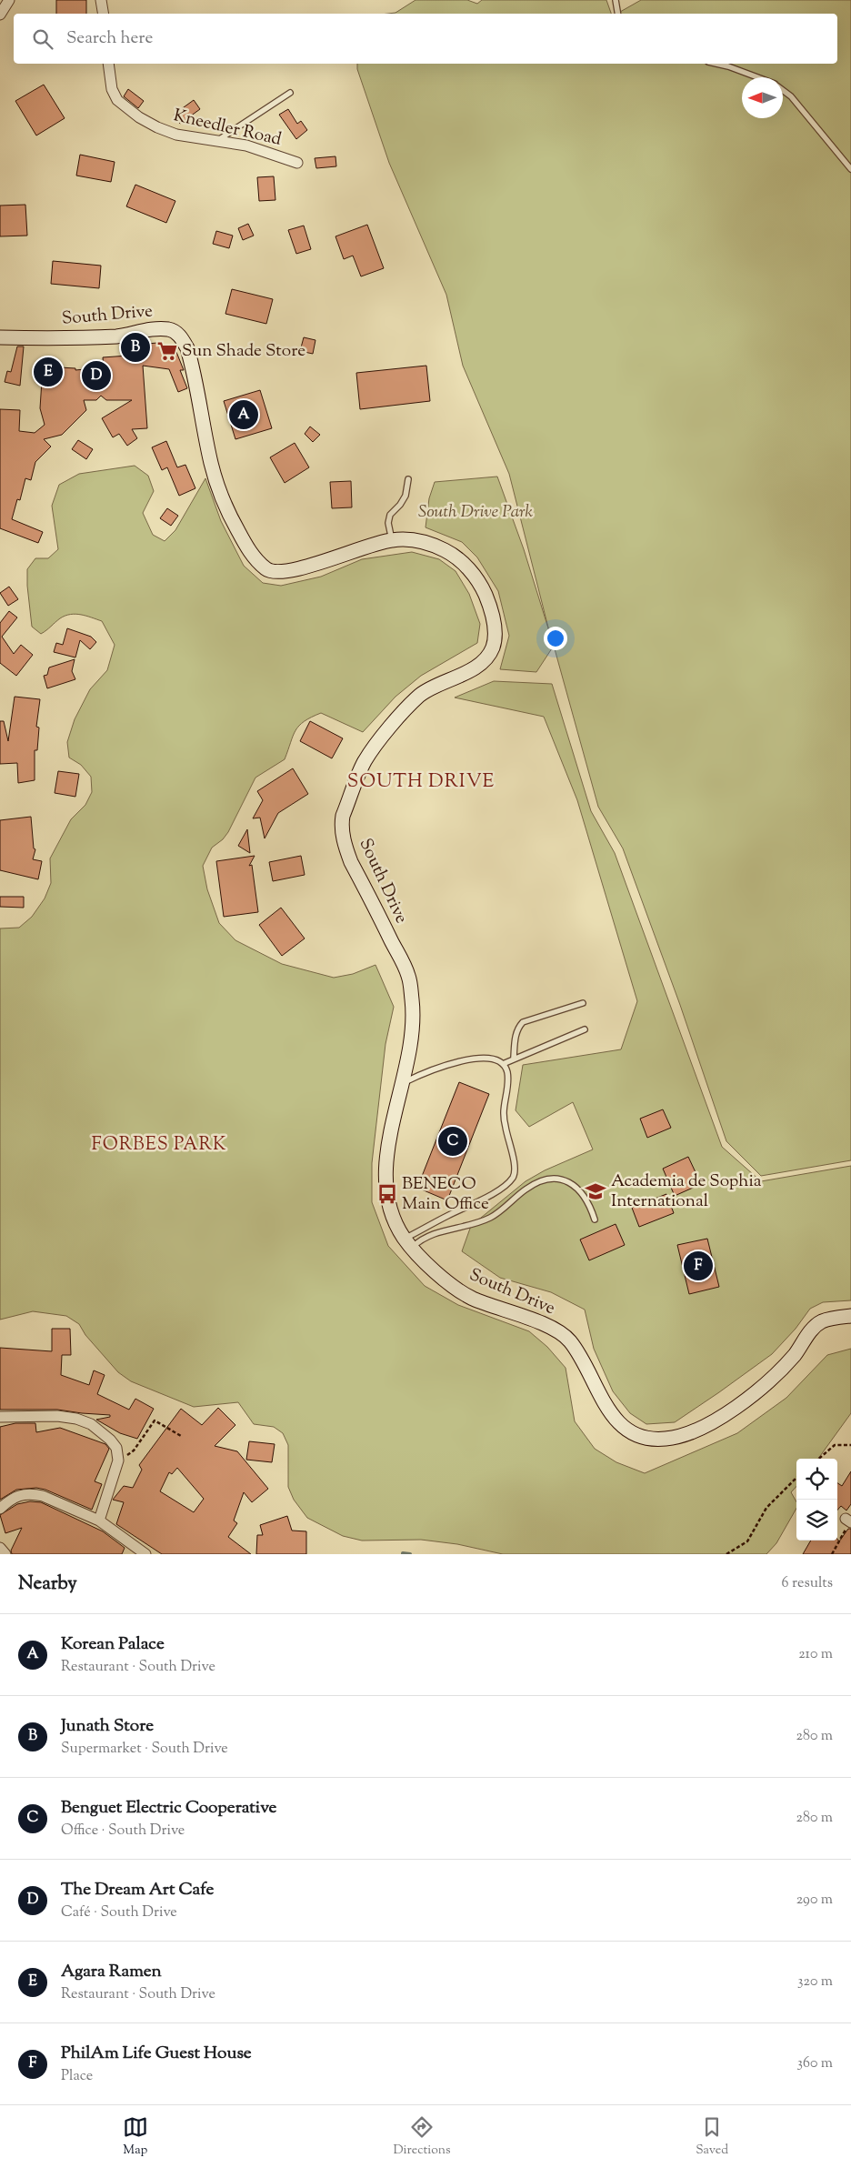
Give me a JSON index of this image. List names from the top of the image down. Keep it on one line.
{"streets":{"main road":["South Drive"],"street":["Kneedler Road"]},"districts":["SOUTH DRIVE","FORBES PARK"],"parks":["South Drive Park"],"places":{"supermarket":["Sun Shade Store"],"school or university":["Academia de Sophia International"],"bus stop":["BENECO Main Office"]},"north":"left","page":{"search":"Search here","pins":["B","E","D","A","C","F"],"heading":["Nearby","6 results"],"list":[{"mark":"A","name":"Korean Palace","note":"Restaurant · South Drive","value":"210 m"},{"mark":"B","name":"Junath Store","note":"Supermarket · South Drive","value":"280 m"},{"mark":"C","name":"Benguet Electric Cooperative","note":"Office · South Drive","value":"280 m"},{"mark":"D","name":"The Dream Art Cafe","note":"Café · South Drive","value":"290 m"},{"mark":"E","name":"Agara Ramen","note":"Restaurant · South Drive","value":"320 m"},{"mark":"F","name":"PhilAm Life Guest House","note":"Place","value":"360 m"}],"nav":["Map","Directions","Saved"]}}
